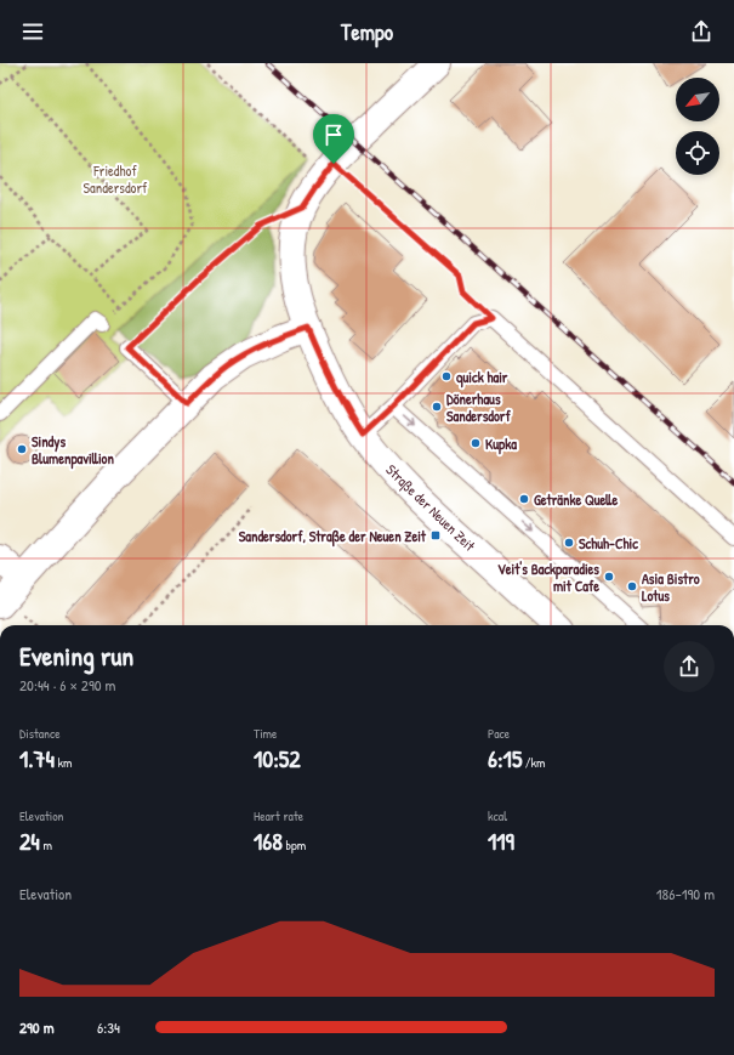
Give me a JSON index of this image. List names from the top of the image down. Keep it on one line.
{"streets":{"street":["Straße der Neuen Zeit"]},"parks":["Friedhof Sandersdorf"],"places":{"other":["quick hair","Dönerhaus Sandersdorf","Kupka","Sindys Blumenpavillion","Getränke Quelle","Schuh-Chic","Veit's Backparadies mit Cafe","Asia Bistro Lotus"],"transit":["Sandersdorf, Straße der Neuen Zeit"]},"north":"bottom left","page":{"header":"Tempo","heading":["Evening run","20:44 · 6 × 290 m"],"stats":[["Distance","1.74 km"],["Time","10:52"],["Pace","6:15 /km"],["Elevation","24 m"],["Heart rate","168 bpm"],["kcal","119"]],"chart":["Elevation","186–190 m"],"list":[{"name":"290 m","note":"6:34"}]}}
